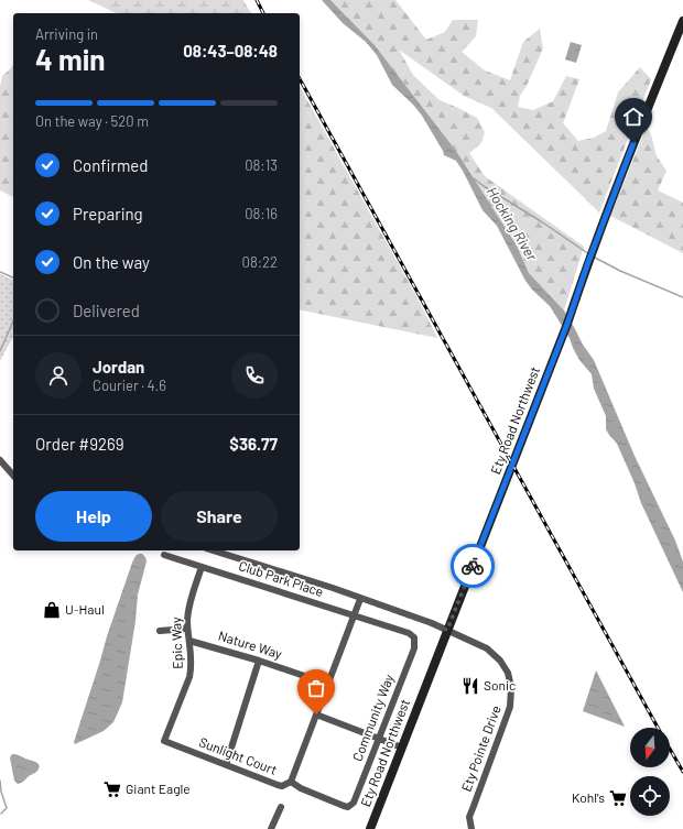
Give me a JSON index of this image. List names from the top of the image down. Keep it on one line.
{"streets":{"street":["Ety Road Northwest","Club Park Place","Epic Way","Nature Way","Community Way","Ety Pointe Drive","Sunlight Court"]},"crossings":[["Ety Road Northwest","Ety Pointe Drive"],["Club Park Place","Epic Way"],["Club Park Place","Community Way"],["Epic Way","Nature Way"],["Epic Way","Sunlight Court"],["Community Way","Sunlight Court"]],"water":["Hocking River"],"places":{"shop":["U-Haul"],"restaurant":["Sonic"],"supermarket":["Giant Eagle","Kohl's"]},"north":"bottom","page":{"heading":["4 min","Arriving in","08:43–08:48"],"panel":["Jordan","Courier · 4.6","Order #9269","$36.77"],"bar":"On the way · 520 m","list":[["Confirmed","08:13"],["Preparing","08:16"],["On the way","08:22"],"Delivered"],"buttons":["Help","Share"]}}
